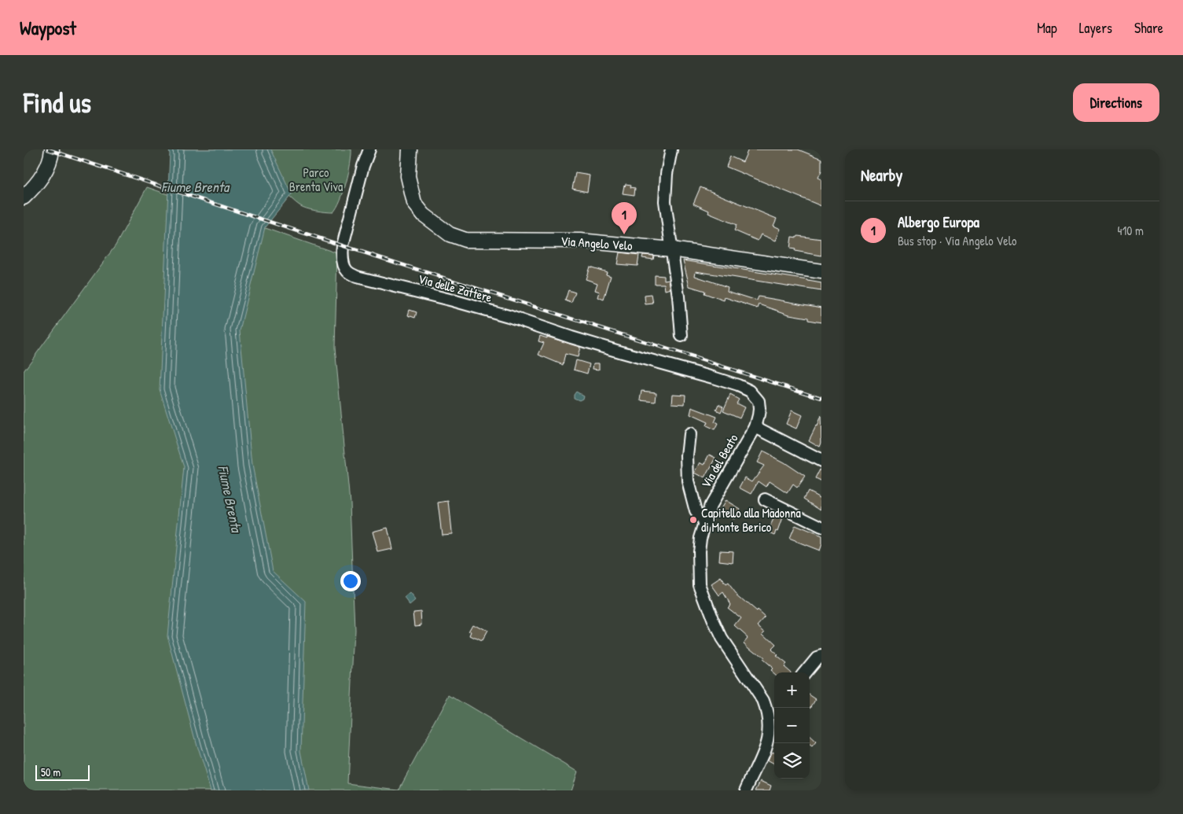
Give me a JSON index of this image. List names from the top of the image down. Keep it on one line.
{"streets":{"main road":["Via Angelo Velo"],"street":["Via delle Zattere","Via del Beato"]},"crossings":[["Via delle Zattere","Via del Beato"]],"water":["Fiume Brenta"],"parks":["Parco Brenta Viva"],"places":["Capitello alla Madonna di Monte Berico"],"scale_bar":"50 m","page":{"header":"Waypost","nav":["Map","Layers","Share"],"buttons":"Directions","title":"Find us","heading":"Nearby","list":[{"mark":"1","name":"Albergo Europa","note":"Bus stop · Via Angelo Velo","value":"410 m"}],"pins":"1","map_buttons":["+","−"],"scale":"50 m"}}
